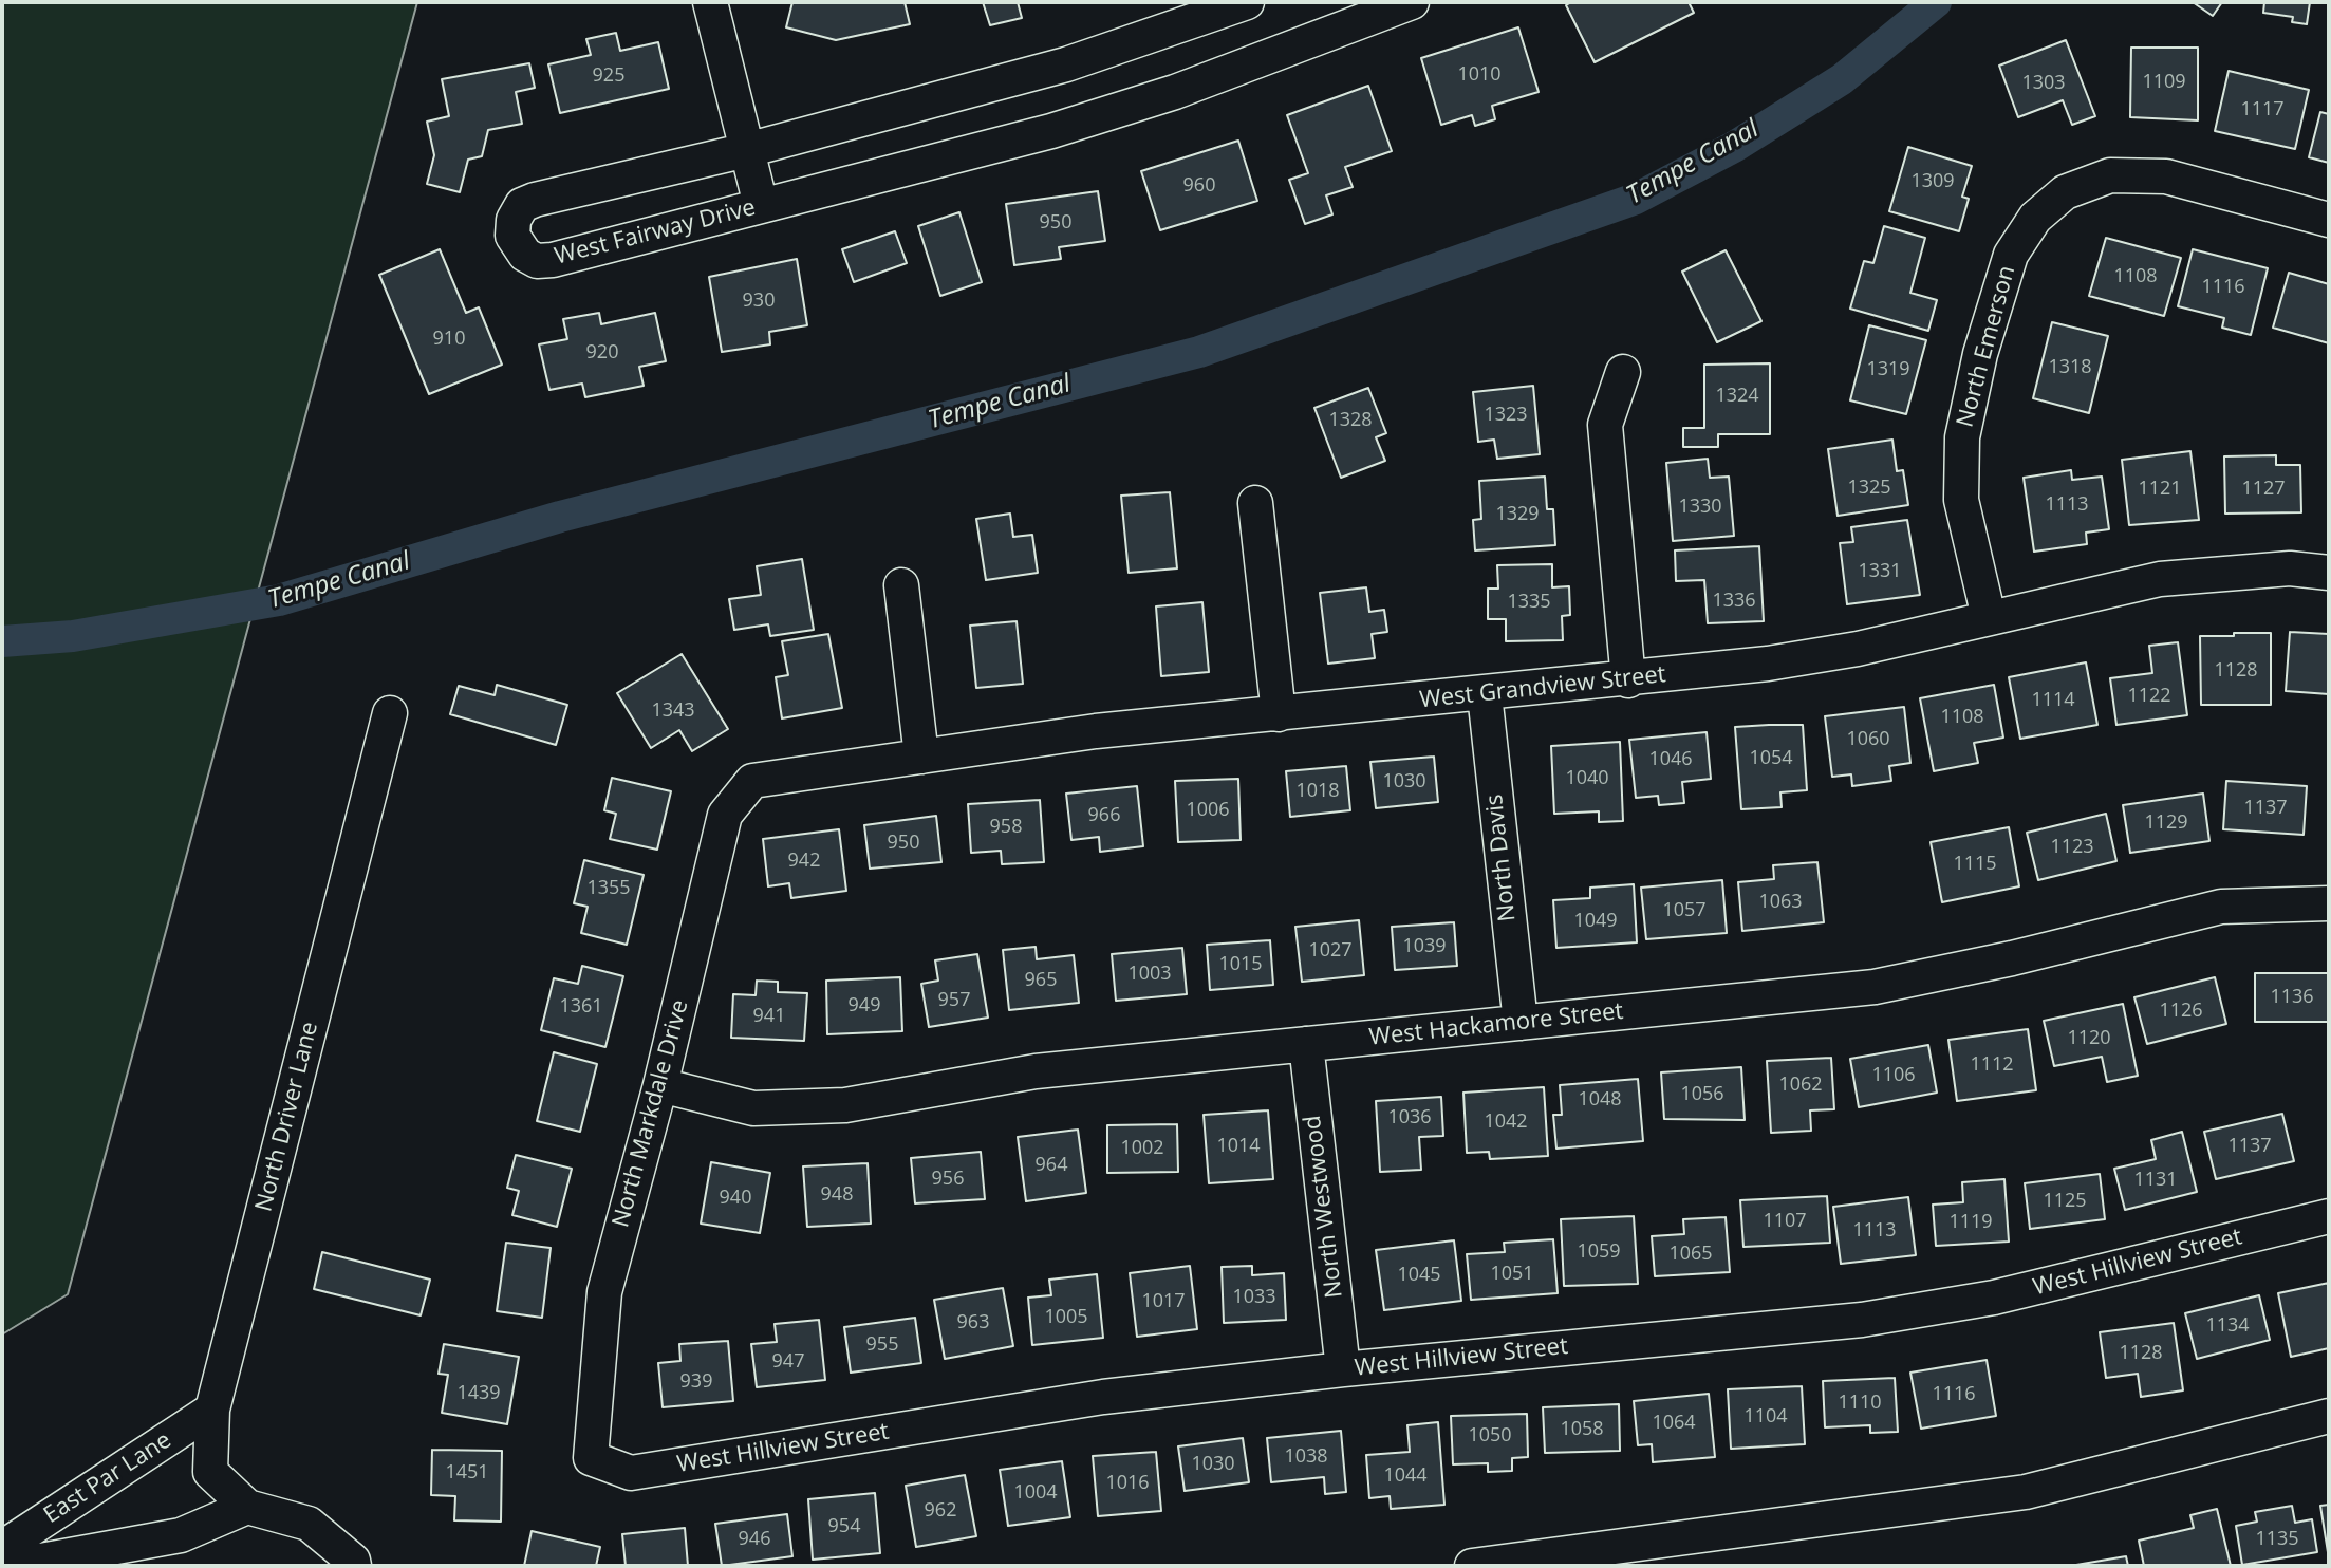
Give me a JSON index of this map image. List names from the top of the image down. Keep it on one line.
{"streets":{"street":["West Fairway Drive","North Emerson","West Grandview Street","North Davis","West Hackamore Street","North Markdale Drive","North Driver Lane","North Westwood","West Hillview Street","East Par Lane"]},"crossings":[["North Emerson","West Grandview Street"],["West Grandview Street","North Davis"],["West Grandview Street","North Markdale Drive"],["North Davis","West Hackamore Street"],["West Hackamore Street","North Markdale Drive"],["West Hackamore Street","North Westwood"],["North Markdale Drive","West Hillview Street"],["North Driver Lane","East Par Lane"],["North Westwood","West Hillview Street"]],"water":["Tempe Canal"],"house_numbers":["1010","925","1109","1303","1117","1309","960","950","1108","1116","930","910","920","1318","1319","1324","1323","1328","1325","1121","1127","1113","1330","1329","1331","1336","1335","1128","1122","1114","1343","1108","1060","1054","1046","1040","1030","1018","1137","1006","966","1129","958","950","1123","942","1115","1355","1063","1057","1049","1039","1027","1015","1003","965","1136","957","949","1361","1126","941","1120","1112","1106","1062","1056","1048","1036","1042","1014","1137","1002","964","956","1131","948","940","1125","1107","1119","1113","1059","1065","1051","1045","1033","1017","1005","963","1134","955","1128","947","939","1439","1116","1110","1104","1064","1058","1050","1038","1030","1451","1044","1016","1004","962","954","946","1135"]}
